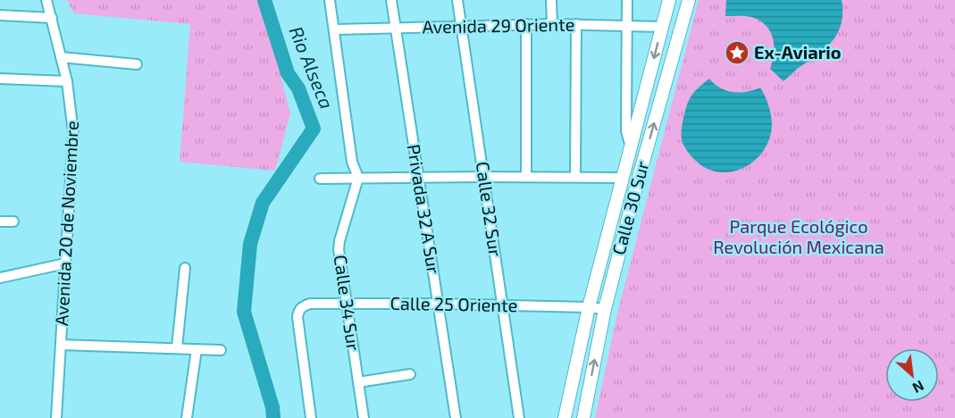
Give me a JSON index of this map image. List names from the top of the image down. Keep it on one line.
{"streets":{"main road":["Calle 30 Sur"],"street":["Avenida 29 Oriente","Privada 32 A Sur","Calle 32 Sur","Avenida 20 de Noviembre","Calle 34 Sur","Calle 25 Oriente"]},"crossings":[["Avenida 29 Oriente","Calle 30 Sur"],["Avenida 29 Oriente","Privada 32 A Sur"],["Avenida 29 Oriente","Calle 32 Sur"],["Calle 30 Sur","Calle 25 Oriente"],["Privada 32 A Sur","Calle 25 Oriente"],["Calle 32 Sur","Calle 25 Oriente"],["Calle 34 Sur","Calle 25 Oriente"]],"water":["Rio Alseca"],"parks":["Parque Ecológico Revolución Mexicana"],"places":{"place":["Ex-Aviario"]},"north":"bottom right"}
